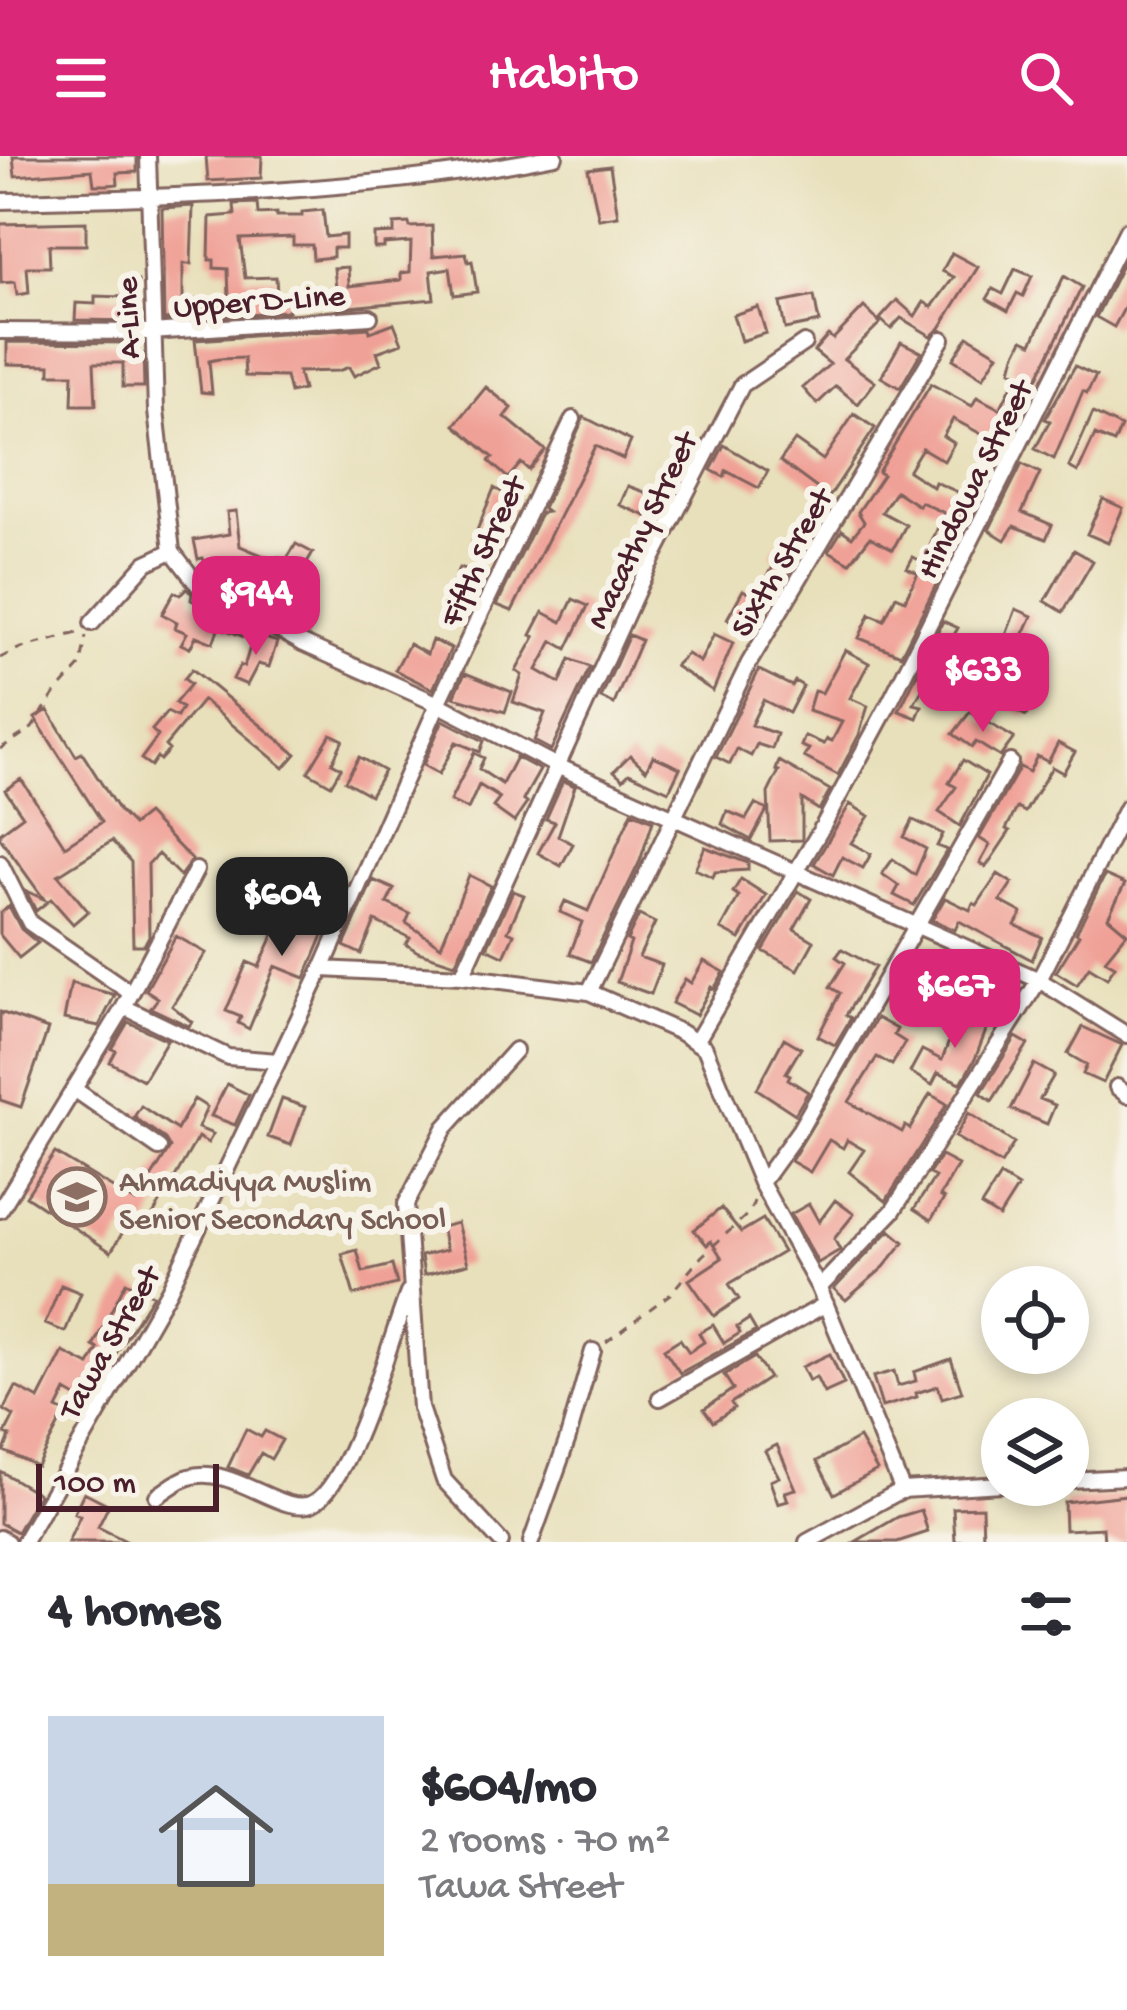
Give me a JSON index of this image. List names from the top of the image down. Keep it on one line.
{"streets":{"street":["Upper D-Line","A-Line","Hindowa Street","Macathy Street","Fifth Street","Sixth Street","Tawa Street"]},"crossings":[["Upper D-Line","A-Line"],["Fifth Street","Tawa Street"]],"places":{"school or university":["Ahmadiyya Muslim Senior Secondary School"]},"scale_bar":"100 m","page":{"header":"Habito","price":["$944","$633","$604","$667"],"scale":"100 m","heading":"4 homes","list":[{"name":"$604/mo","note":"2 rooms · 70 m² · Tawa Street"}]}}
